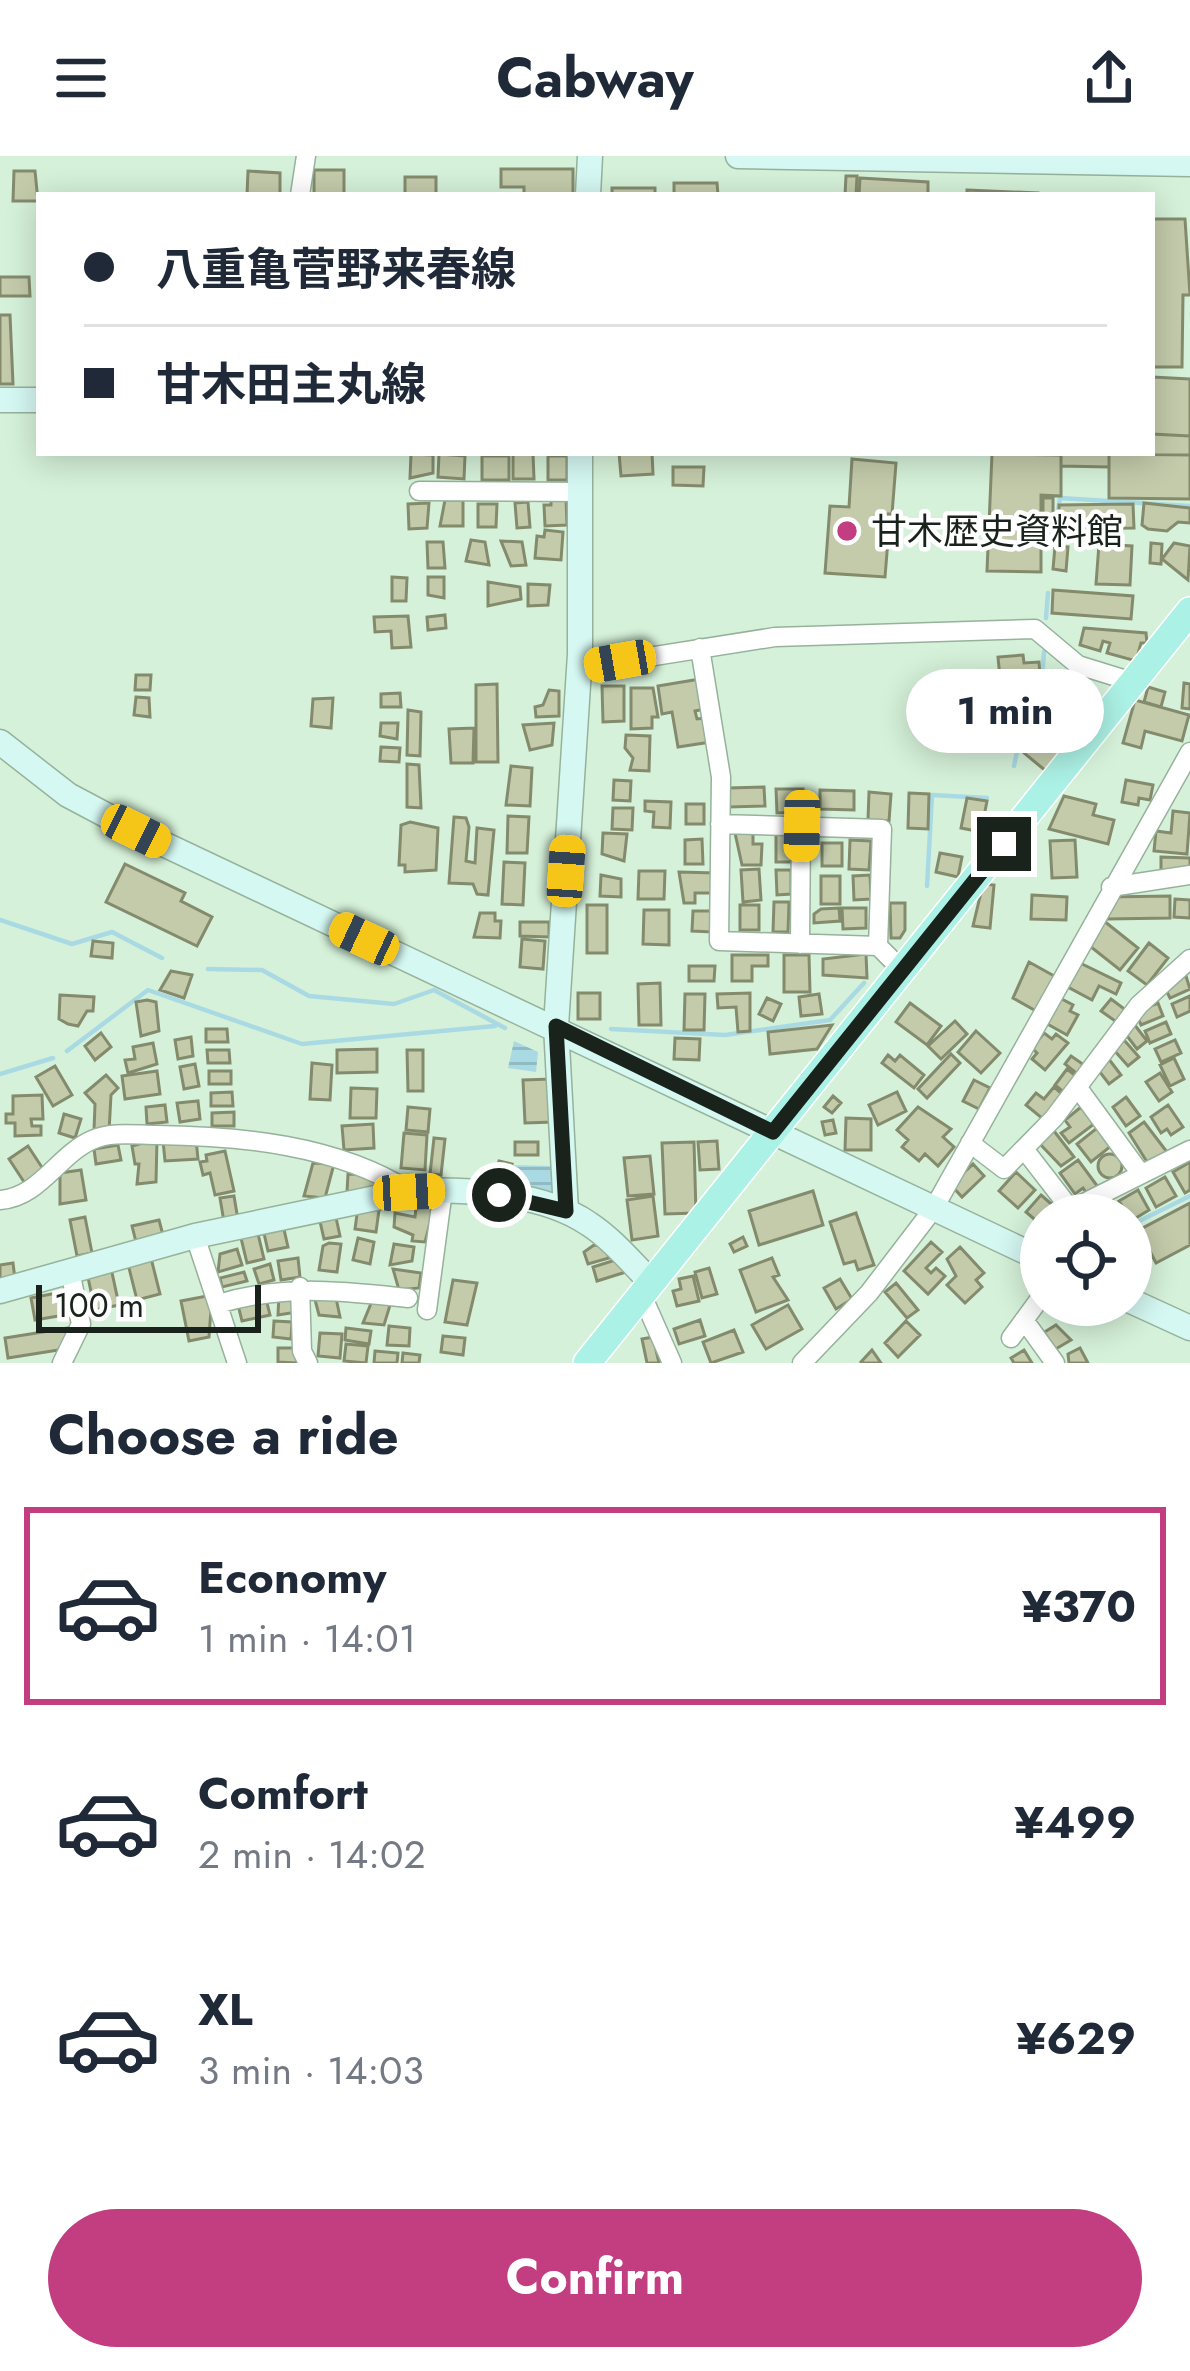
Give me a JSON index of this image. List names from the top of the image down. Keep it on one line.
{"places":["甘木歴史資料館"],"scale_bar":"100 m","page":{"header":"Cabway","banner":["八重亀菅野来春線","甘木田主丸線"],"bubble":"1 min","scale":"100 m","heading":"Choose a ride","list":[{"name":"Economy","note":"1 min · 14:01","value":"¥370"},{"name":"Comfort","note":"2 min · 14:02","value":"¥499"},{"name":"XL","note":"3 min · 14:03","value":"¥629"}],"buttons":"Confirm"}}
